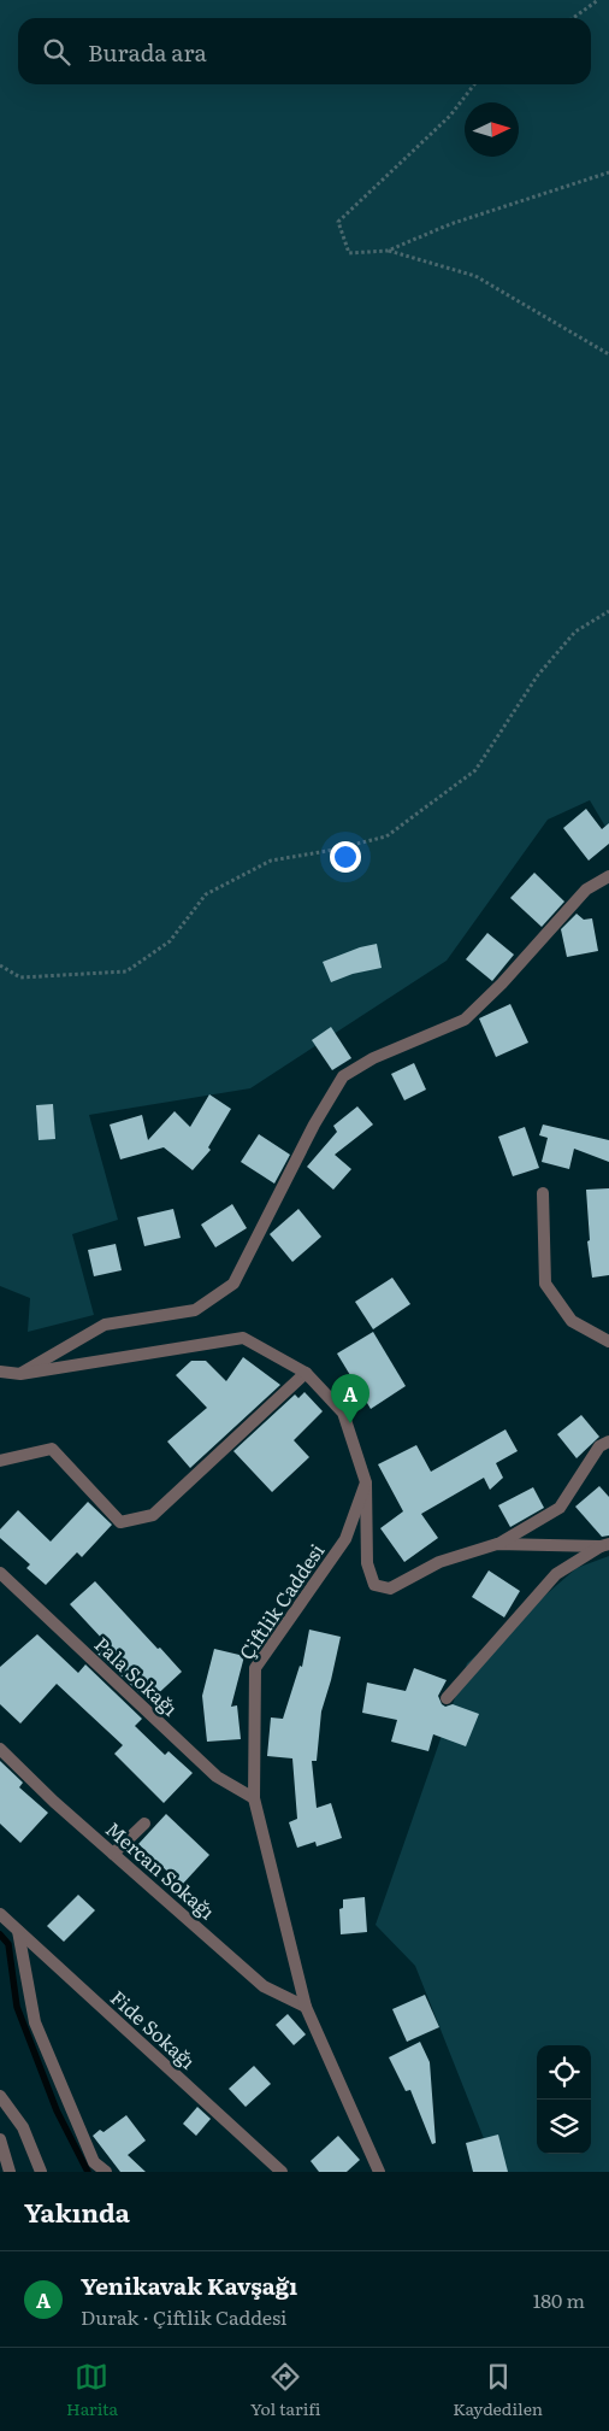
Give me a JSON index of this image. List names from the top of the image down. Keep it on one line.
{"streets":{"street":["Çiftlik Caddesi","Pala Sokağı","Mercan Sokağı","Fide Sokağı"]},"crossings":[["Çiftlik Caddesi","Pala Sokağı"],["Çiftlik Caddesi","Mercan Sokağı"]],"north":"right","page":{"search":"Burada ara","pins":"A","heading":"Yakında","list":[{"mark":"A","name":"Yenikavak Kavşağı","note":"Durak · Çiftlik Caddesi","value":"180 m"}],"nav":["Harita","Yol tarifi","Kaydedilen"]}}
